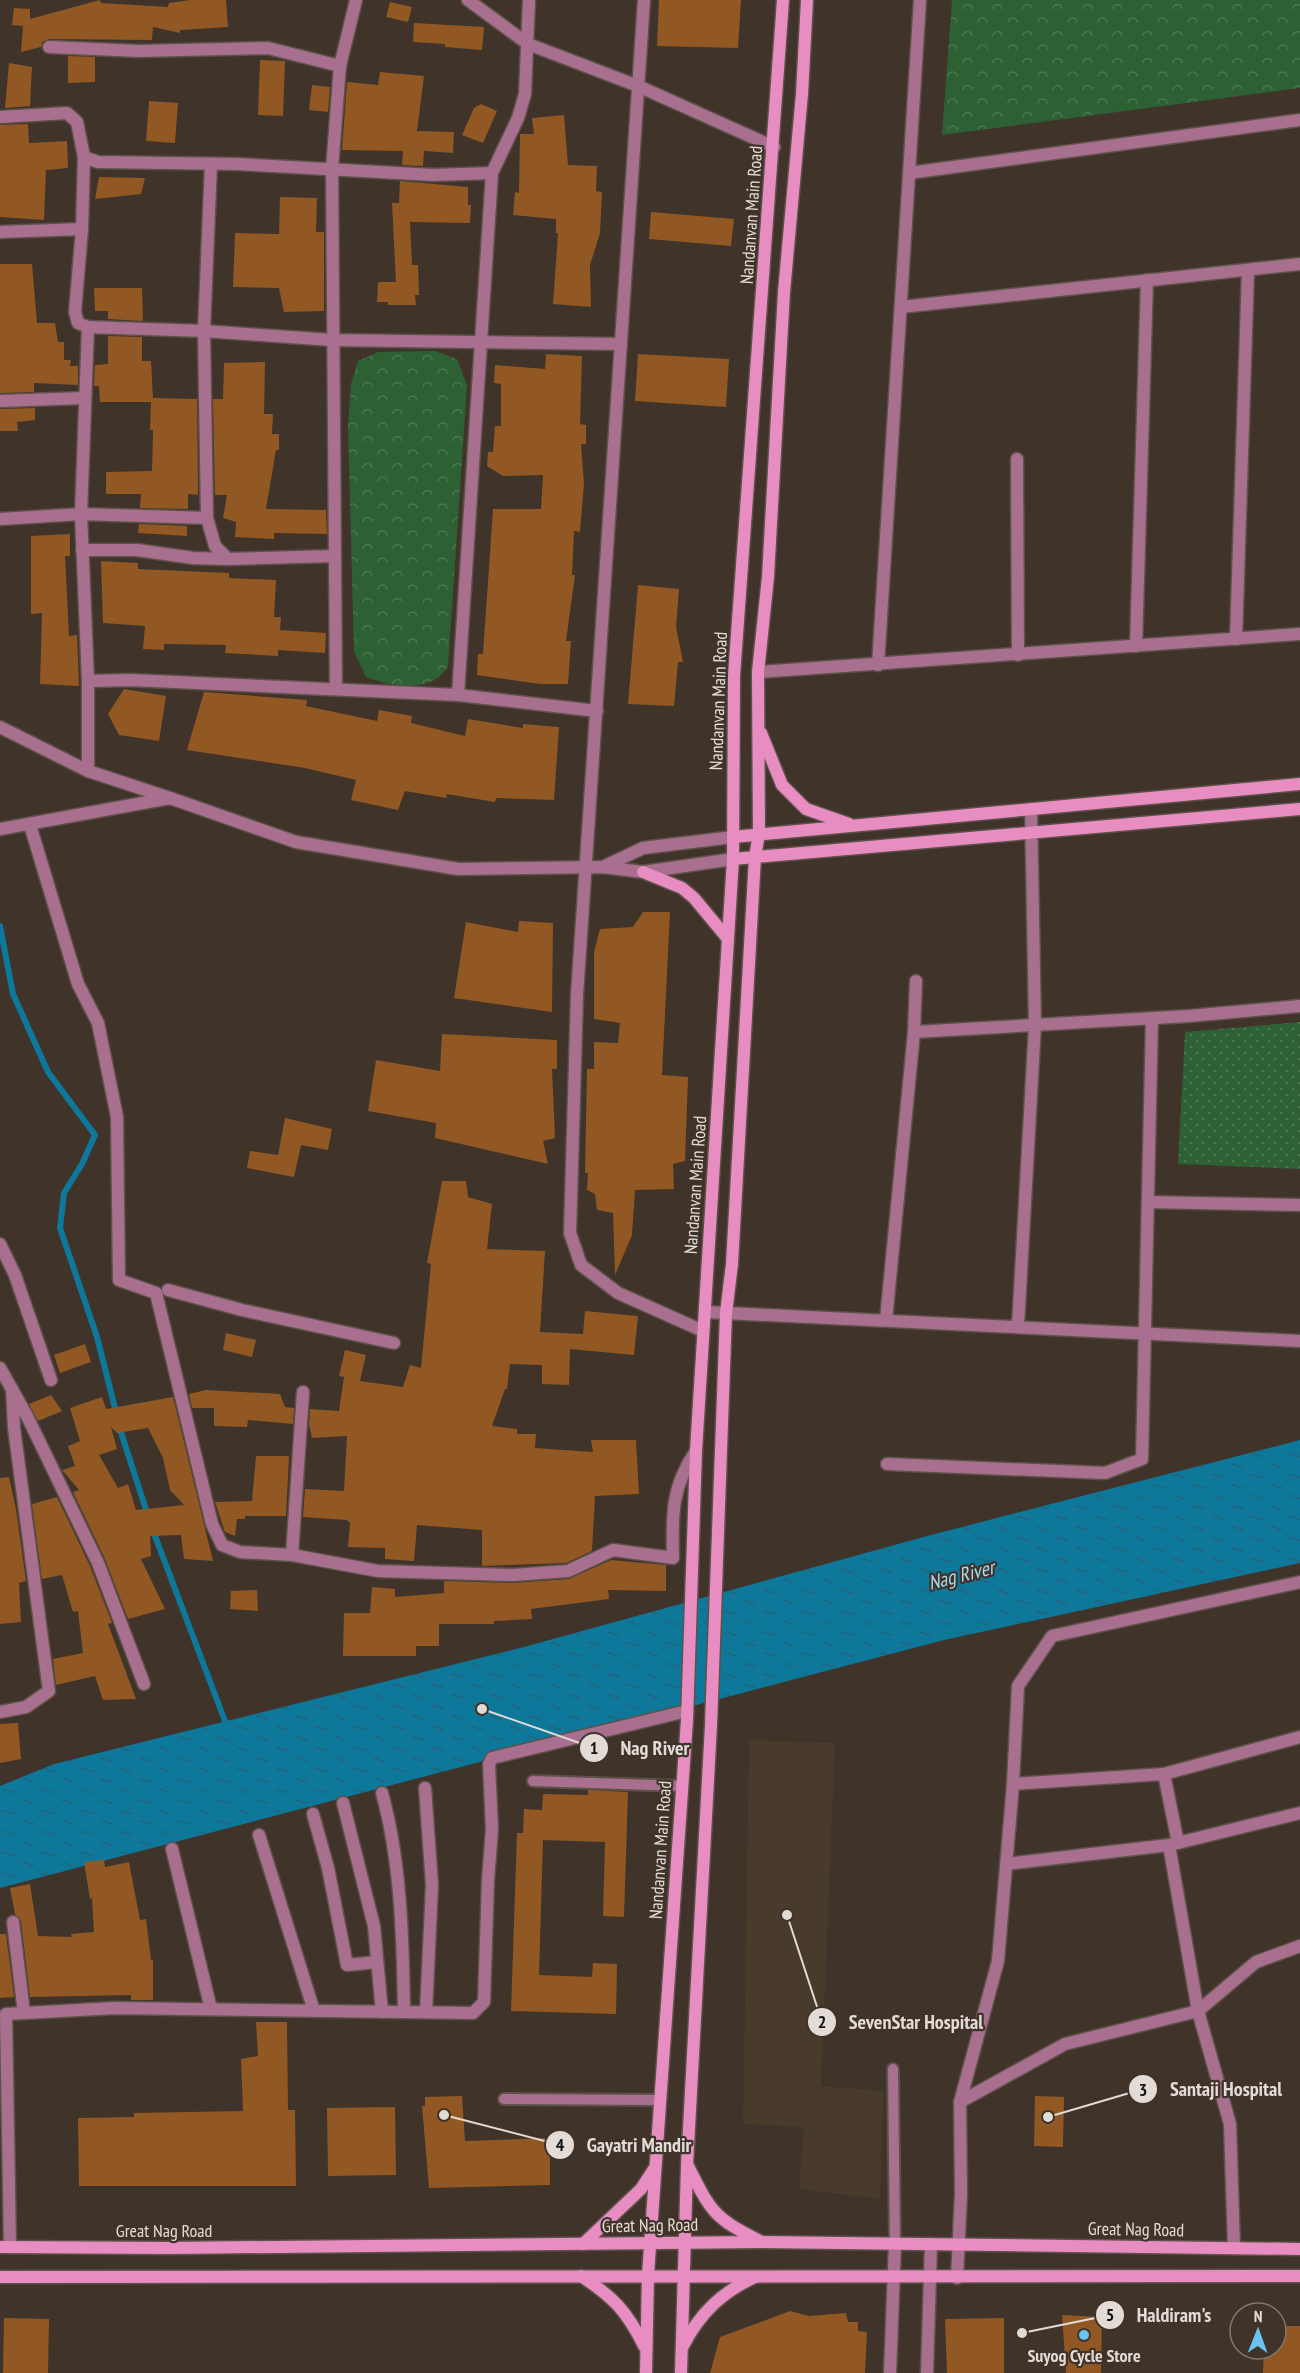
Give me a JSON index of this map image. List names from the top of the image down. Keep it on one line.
{"streets":{"main road":["Nandanvan Main Road","Great Nag Road"]},"crossings":[["Nandanvan Main Road","Great Nag Road"]],"water":["Nag River"],"places":["Nag River","SevenStar Hospital","Gayatri Mandir","Santaji Hospital","Haldiram's","Suyog Cycle Store"],"north":"top"}
